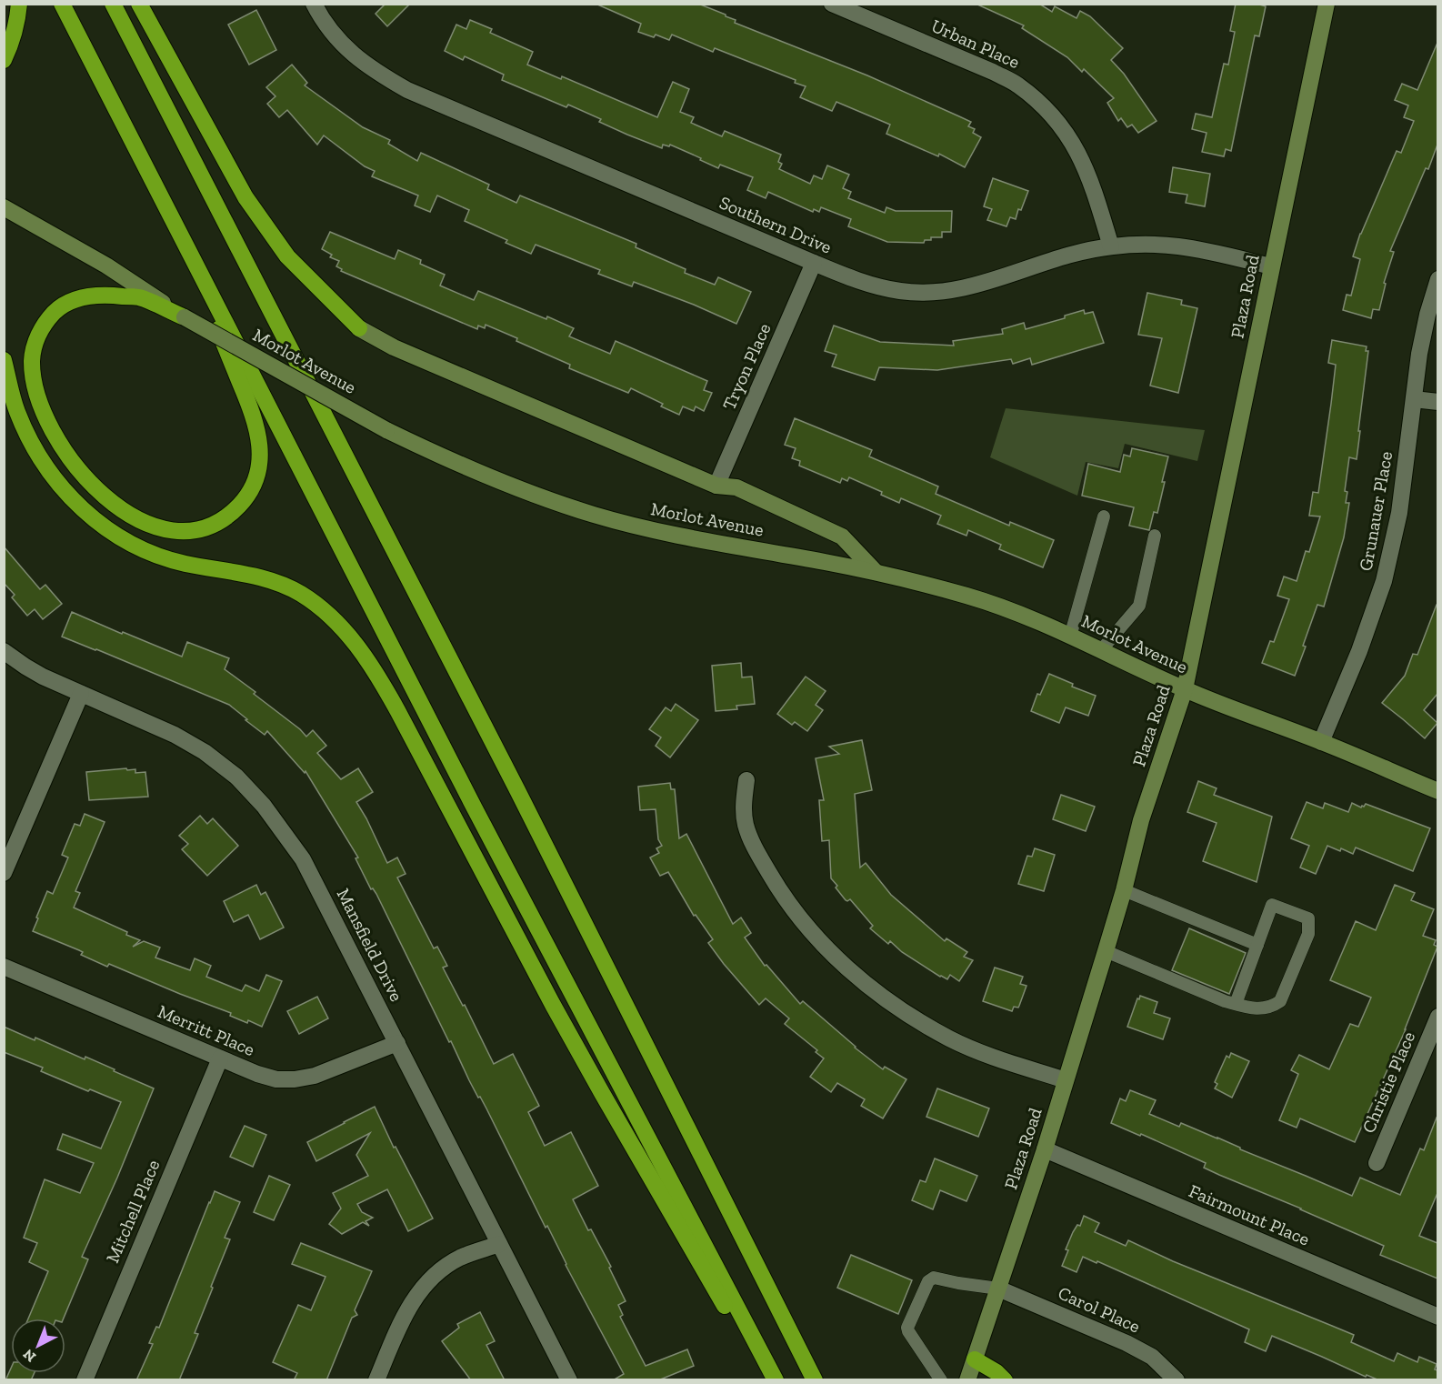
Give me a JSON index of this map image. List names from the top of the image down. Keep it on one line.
{"streets":{"street":["Urban Place","Southern Drive","Plaza Road","Morlot Avenue","Tryon Place","Grunauer Place","Mansfield Drive","Merritt Place","Christie Place","Mitchell Place","Fairmount Place","Carol Place"]},"crossings":[["Urban Place","Southern Drive"],["Southern Drive","Plaza Road"],["Southern Drive","Tryon Place"],["Plaza Road","Morlot Avenue"],["Plaza Road","Fairmount Place"],["Plaza Road","Carol Place"],["Morlot Avenue","Tryon Place"],["Morlot Avenue","Grunauer Place"],["Mansfield Drive","Merritt Place"],["Merritt Place","Mitchell Place"]],"north":"bottom left"}
